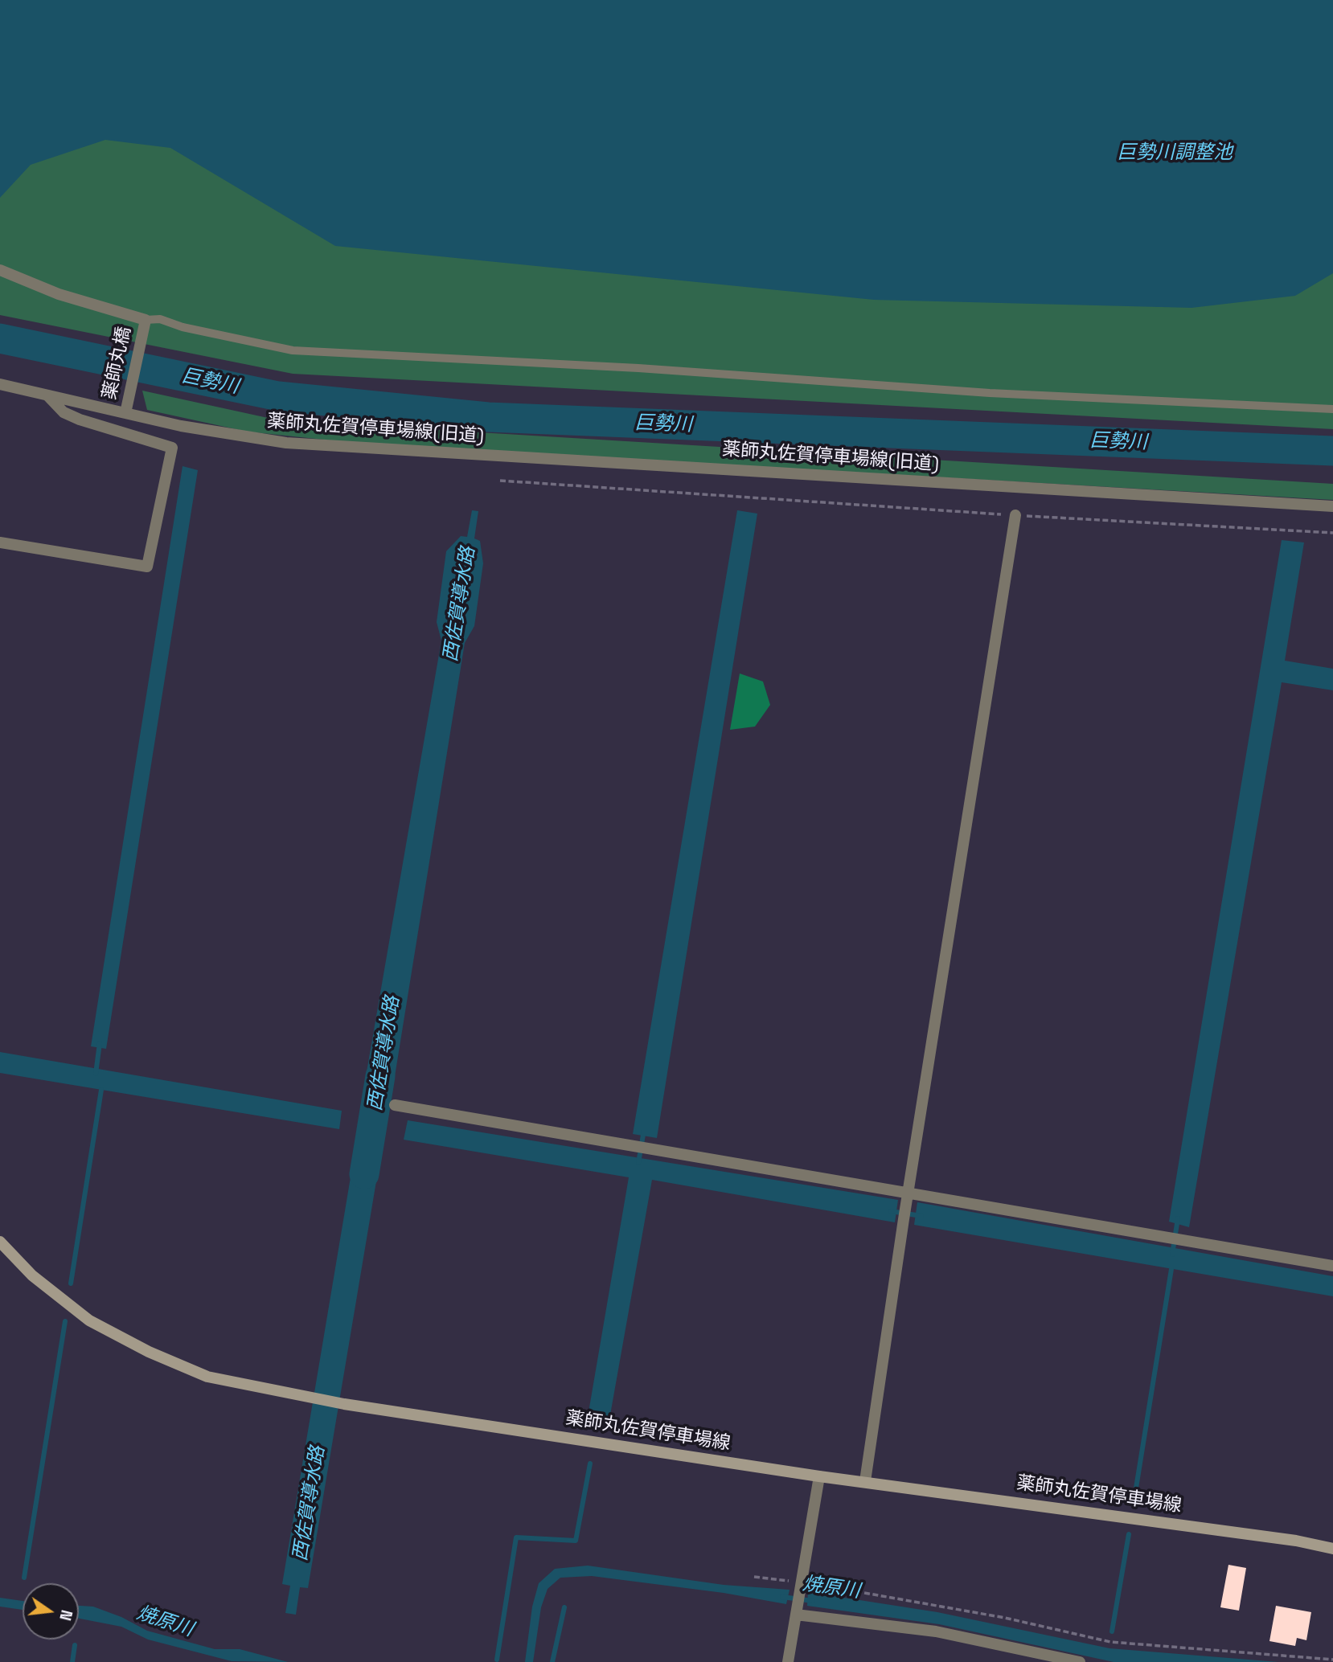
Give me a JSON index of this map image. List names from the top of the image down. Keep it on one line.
{"streets":{"main road":["薬師丸佐賀停車場線"],"street":["薬師丸橋","薬師丸佐賀停車場線(旧道)"]},"crossings":[["薬師丸橋","薬師丸佐賀停車場線(旧道)"]],"water":["巨勢川調整池","巨勢川","西佐賀導水路","焼原川"],"north":"right"}
